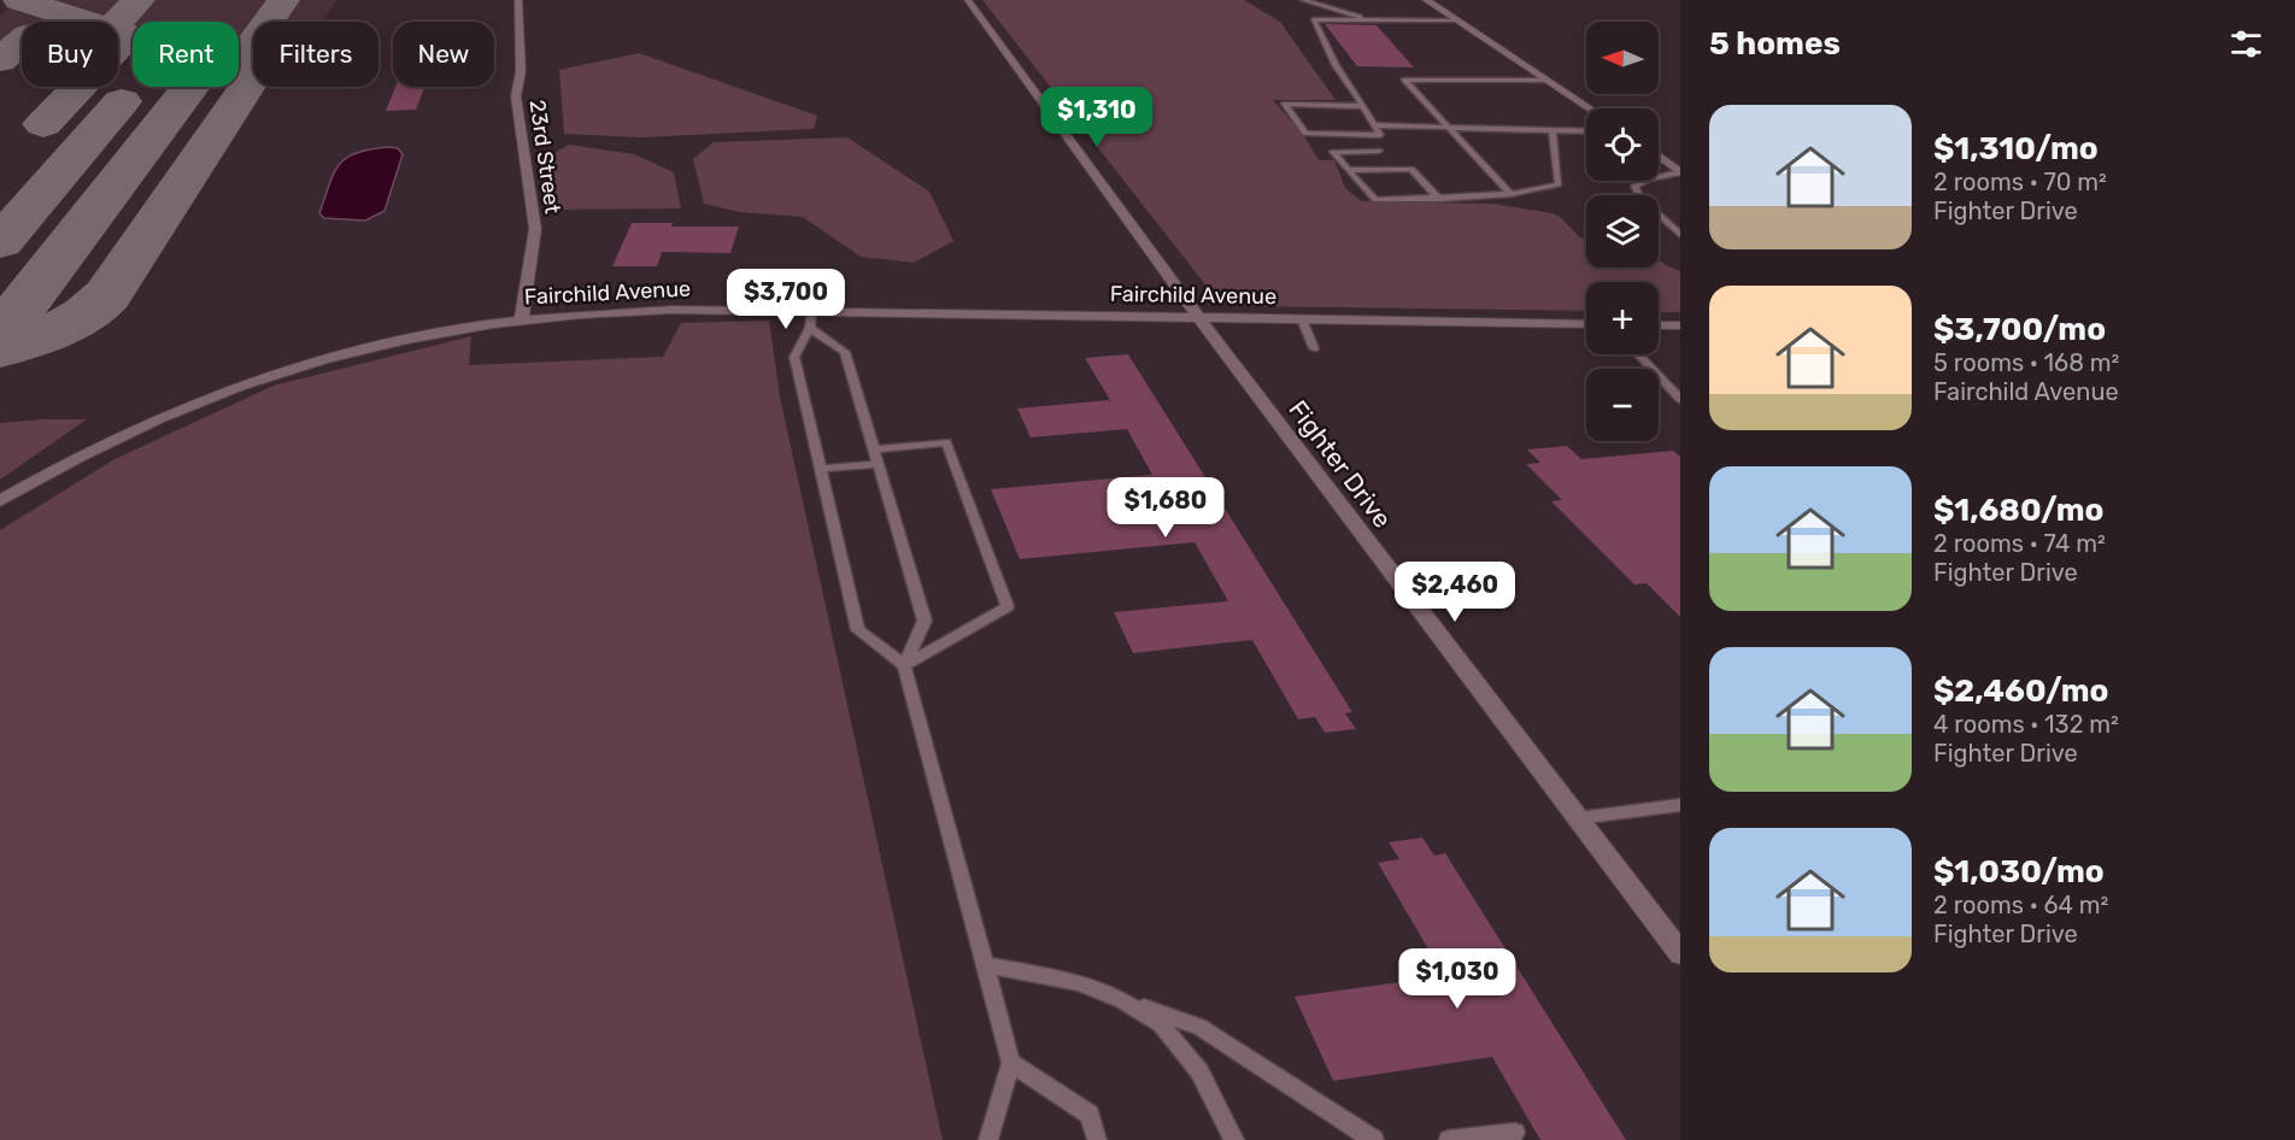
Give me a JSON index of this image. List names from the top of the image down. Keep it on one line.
{"streets":{"street":["23rd Street","Fairchild Avenue","Fighter Drive"]},"crossings":[["23rd Street","Fairchild Avenue"],["Fairchild Avenue","Fighter Drive"]],"north":"left","page":{"heading":"5 homes","map_buttons":["+","−"],"chip":["Buy","Rent","Filters","New"],"price":["$1,310","$3,700","$1,680","$2,460","$1,030"],"list":[{"name":"$1,310/mo","note":"2 rooms · 70 m² · Fighter Drive"},{"name":"$3,700/mo","note":"5 rooms · 168 m² · Fairchild Avenue"},{"name":"$1,680/mo","note":"2 rooms · 74 m² · Fighter Drive"},{"name":"$2,460/mo","note":"4 rooms · 132 m² · Fighter Drive"},{"name":"$1,030/mo","note":"2 rooms · 64 m² · Fighter Drive"}]}}
